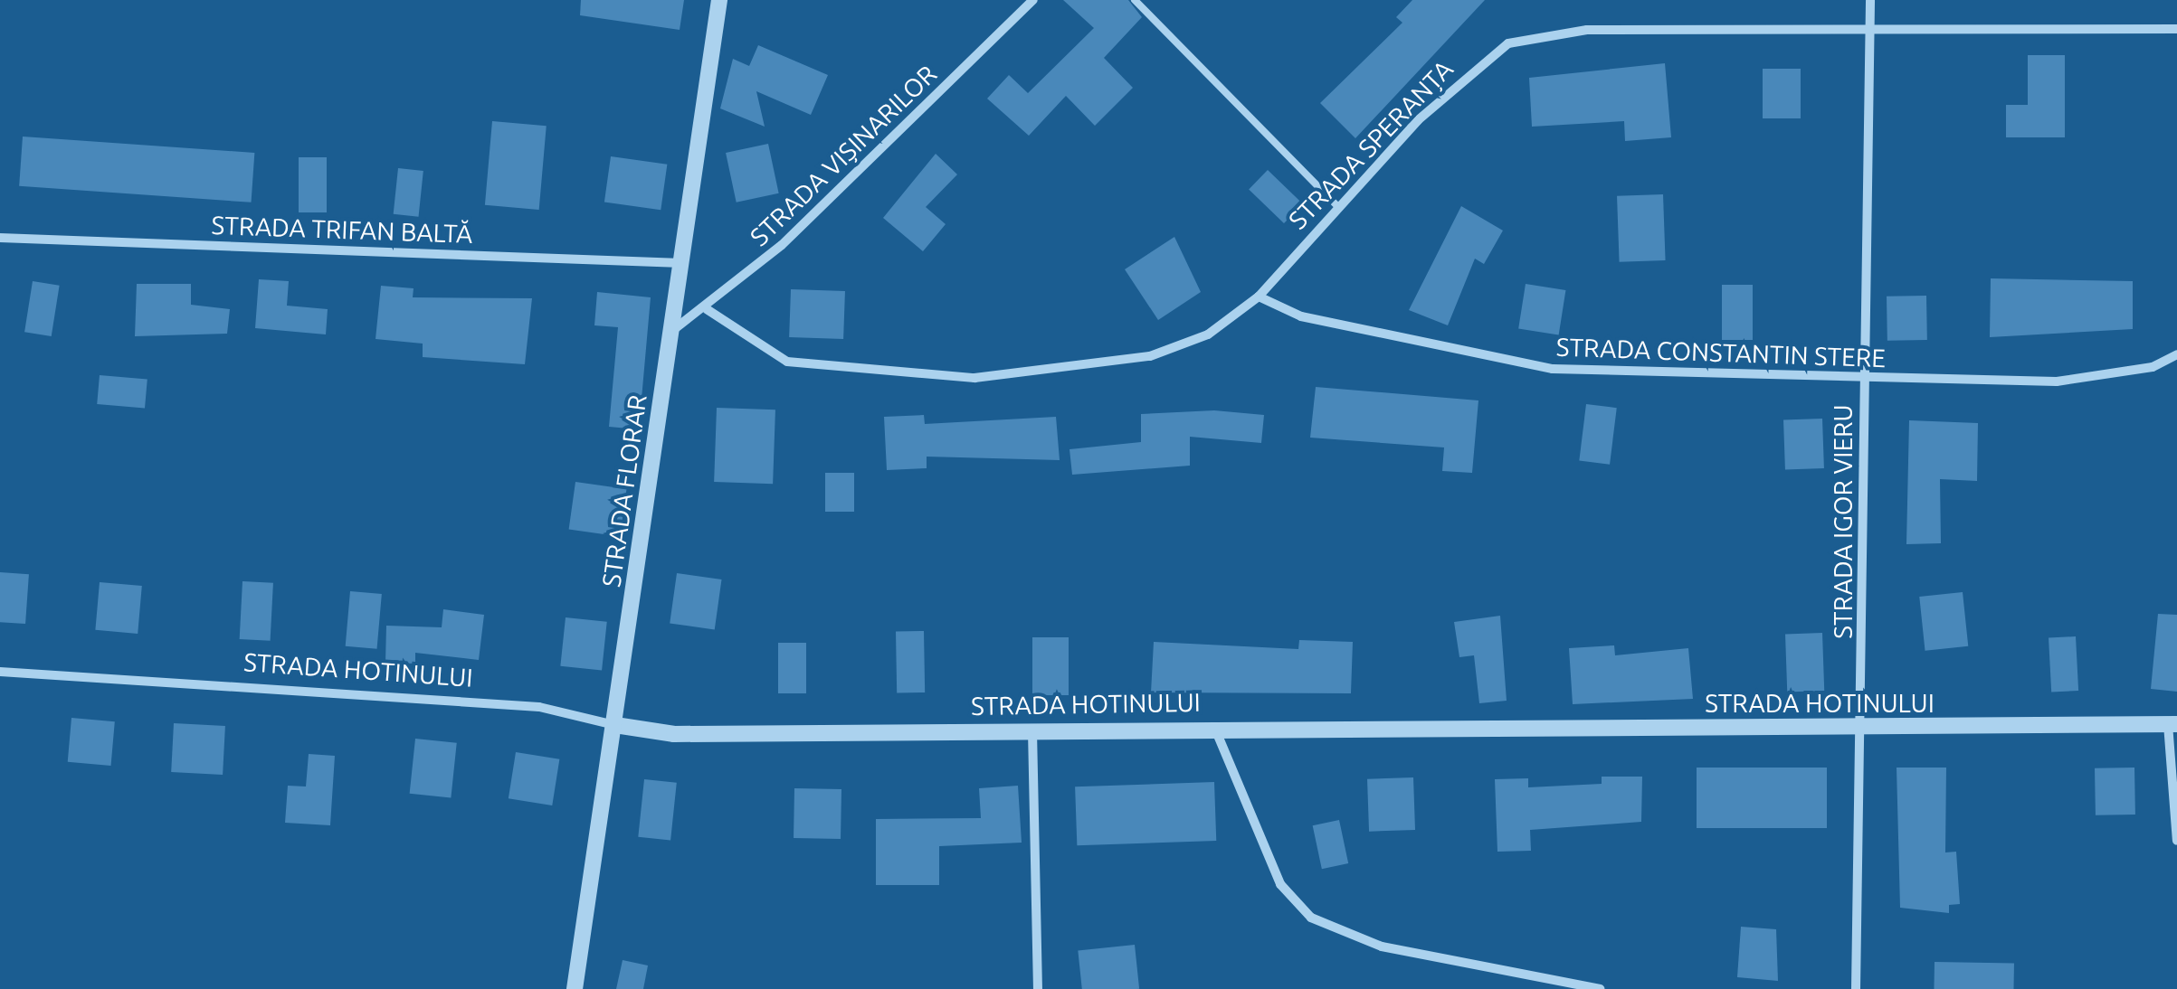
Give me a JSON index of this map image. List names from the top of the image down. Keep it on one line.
{"streets":{"street":["STRADA SPERANȚA","STRADA VIȘINARILOR","STRADA TRIFAN BALTĂ","STRADA CONSTANTIN STERE","STRADA FLORAR","STRADA IGOR VIERU","STRADA HOTINULUI"]},"crossings":[["STRADA SPERANȚA","STRADA CONSTANTIN STERE"],["STRADA SPERANȚA","STRADA IGOR VIERU"],["STRADA VIȘINARILOR","STRADA FLORAR"],["STRADA TRIFAN BALTĂ","STRADA FLORAR"],["STRADA CONSTANTIN STERE","STRADA IGOR VIERU"],["STRADA FLORAR","STRADA HOTINULUI"],["STRADA IGOR VIERU","STRADA HOTINULUI"]]}
